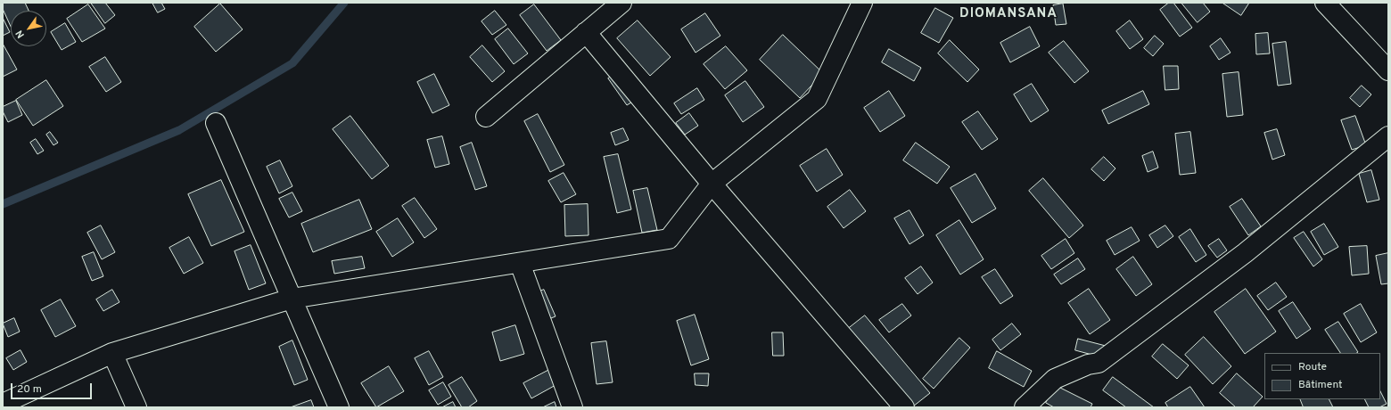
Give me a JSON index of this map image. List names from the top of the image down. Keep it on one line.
{"districts":["DIOMANSANA"],"legend":["Route","Bâtiment"],"scale_bar":"20 m","north":"bottom left"}
